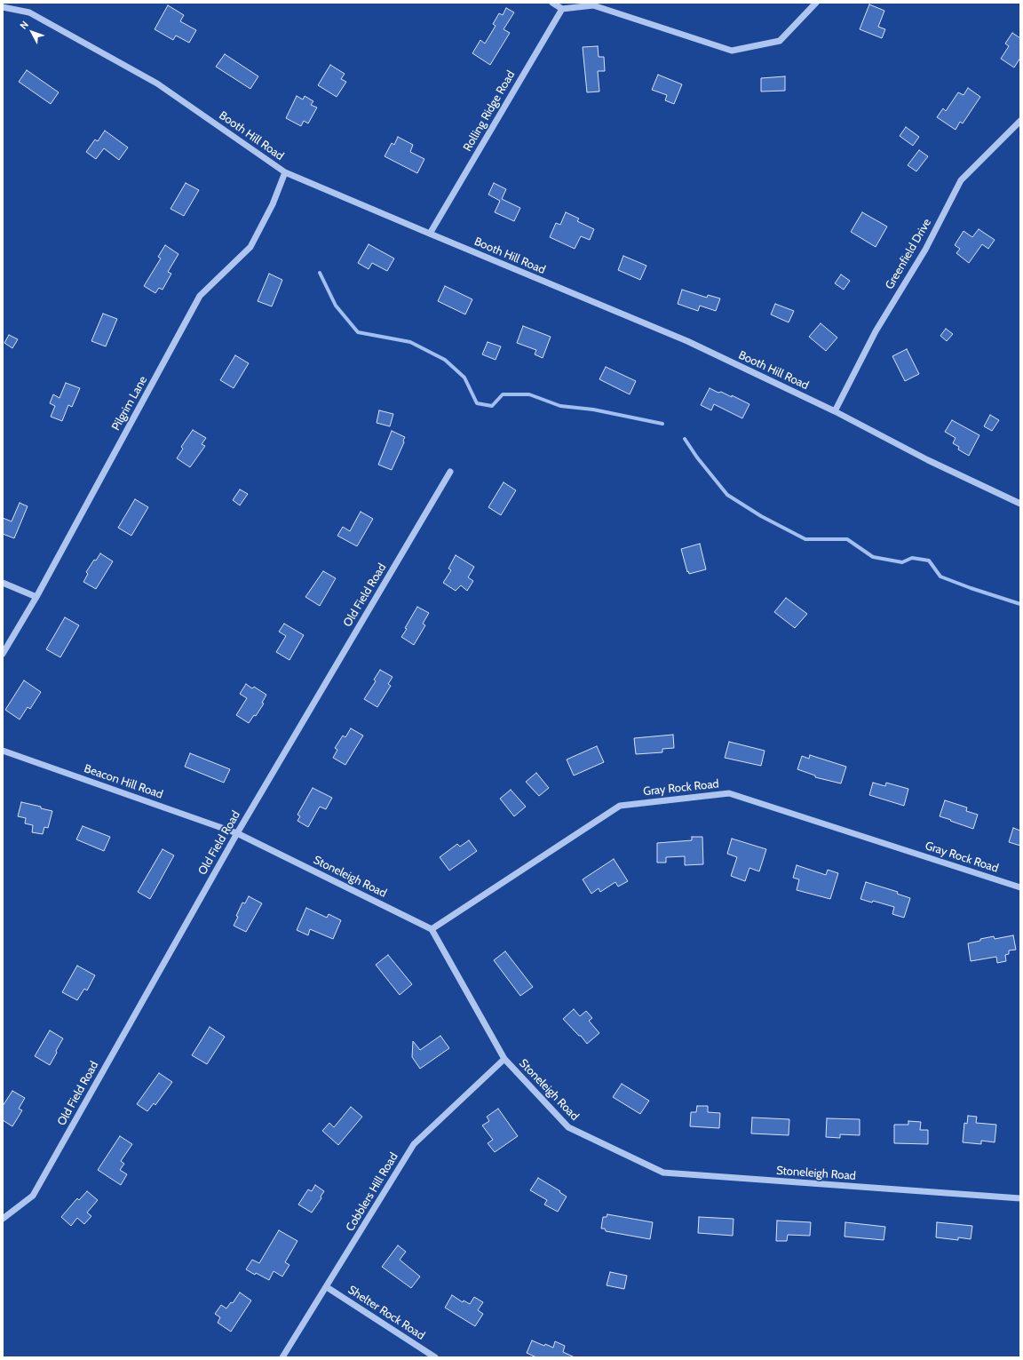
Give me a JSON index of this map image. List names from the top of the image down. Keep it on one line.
{"streets":{"street":["Rolling Ridge Road","Booth Hill Road","Greenfield Drive","Pilgrim Lane","Old Field Road","Beacon Hill Road","Gray Rock Road","Stoneleigh Road","Cobblers Hill Road","Shelter Rock Road"]},"crossings":[["Rolling Ridge Road","Booth Hill Road"],["Booth Hill Road","Greenfield Drive"],["Booth Hill Road","Pilgrim Lane"],["Old Field Road","Beacon Hill Road"],["Old Field Road","Stoneleigh Road"],["Beacon Hill Road","Stoneleigh Road"],["Gray Rock Road","Stoneleigh Road"],["Stoneleigh Road","Cobblers Hill Road"],["Cobblers Hill Road","Shelter Rock Road"]],"north":"top left"}
